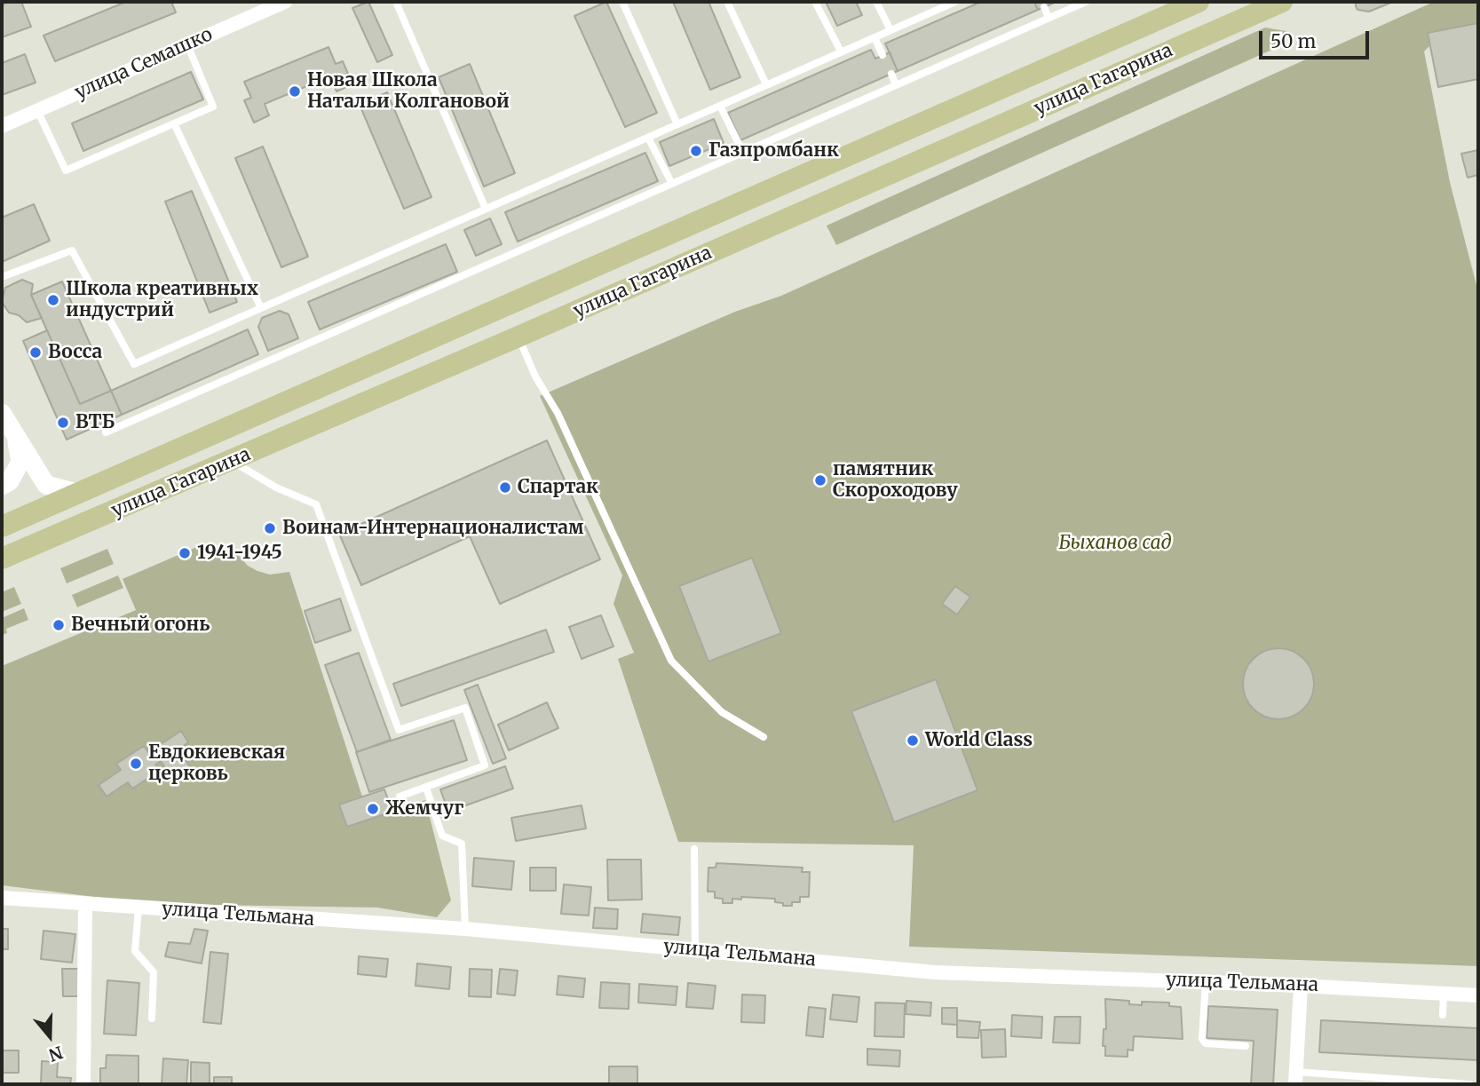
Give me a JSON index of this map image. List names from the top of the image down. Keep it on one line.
{"streets":{"main road":["улица Гагарина"],"street":["улица Семашко","улица Тельмана"]},"parks":["Быханов сад"],"places":["Новая Школа Натальи Колгановой","Газпромбанк","Школа креативных индустрий","Bocca","ВТБ","памятник Скороходову","Спартак","Воинам-Интернационалистам","1941-1945","Вечный огонь","World Class","Евдокиевская церковь","Жемчуг"],"scale_bar":"50 m","north":"bottom"}
